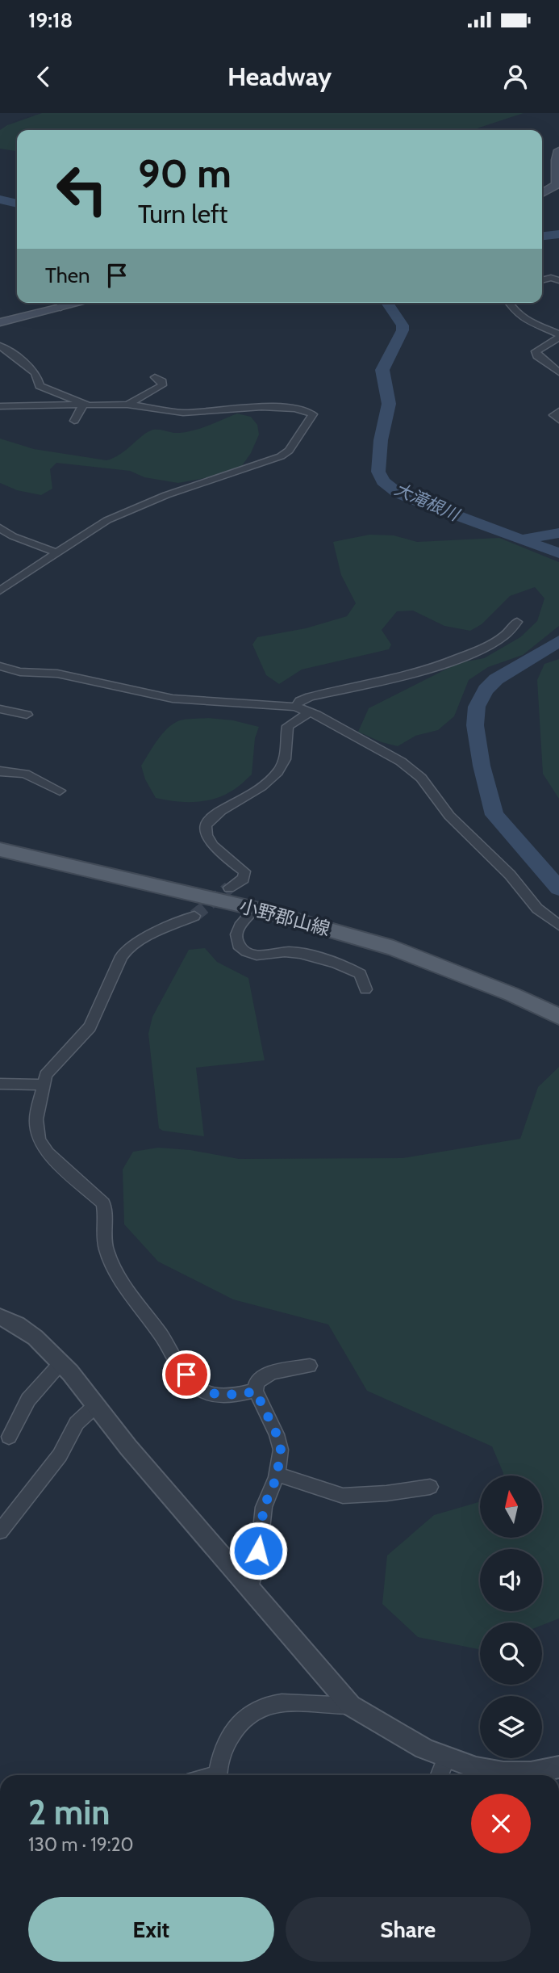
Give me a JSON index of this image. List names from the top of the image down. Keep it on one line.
{"streets":{"main road":["小野郡山線"]},"water":["大滝根川"],"north":"top","page":{"status":"19:18","header":"Headway","turn":["90 m","Turn left"],"then":"Then","heading":["2 min","130 m · 19:20"],"buttons":["Exit","Share"]}}
